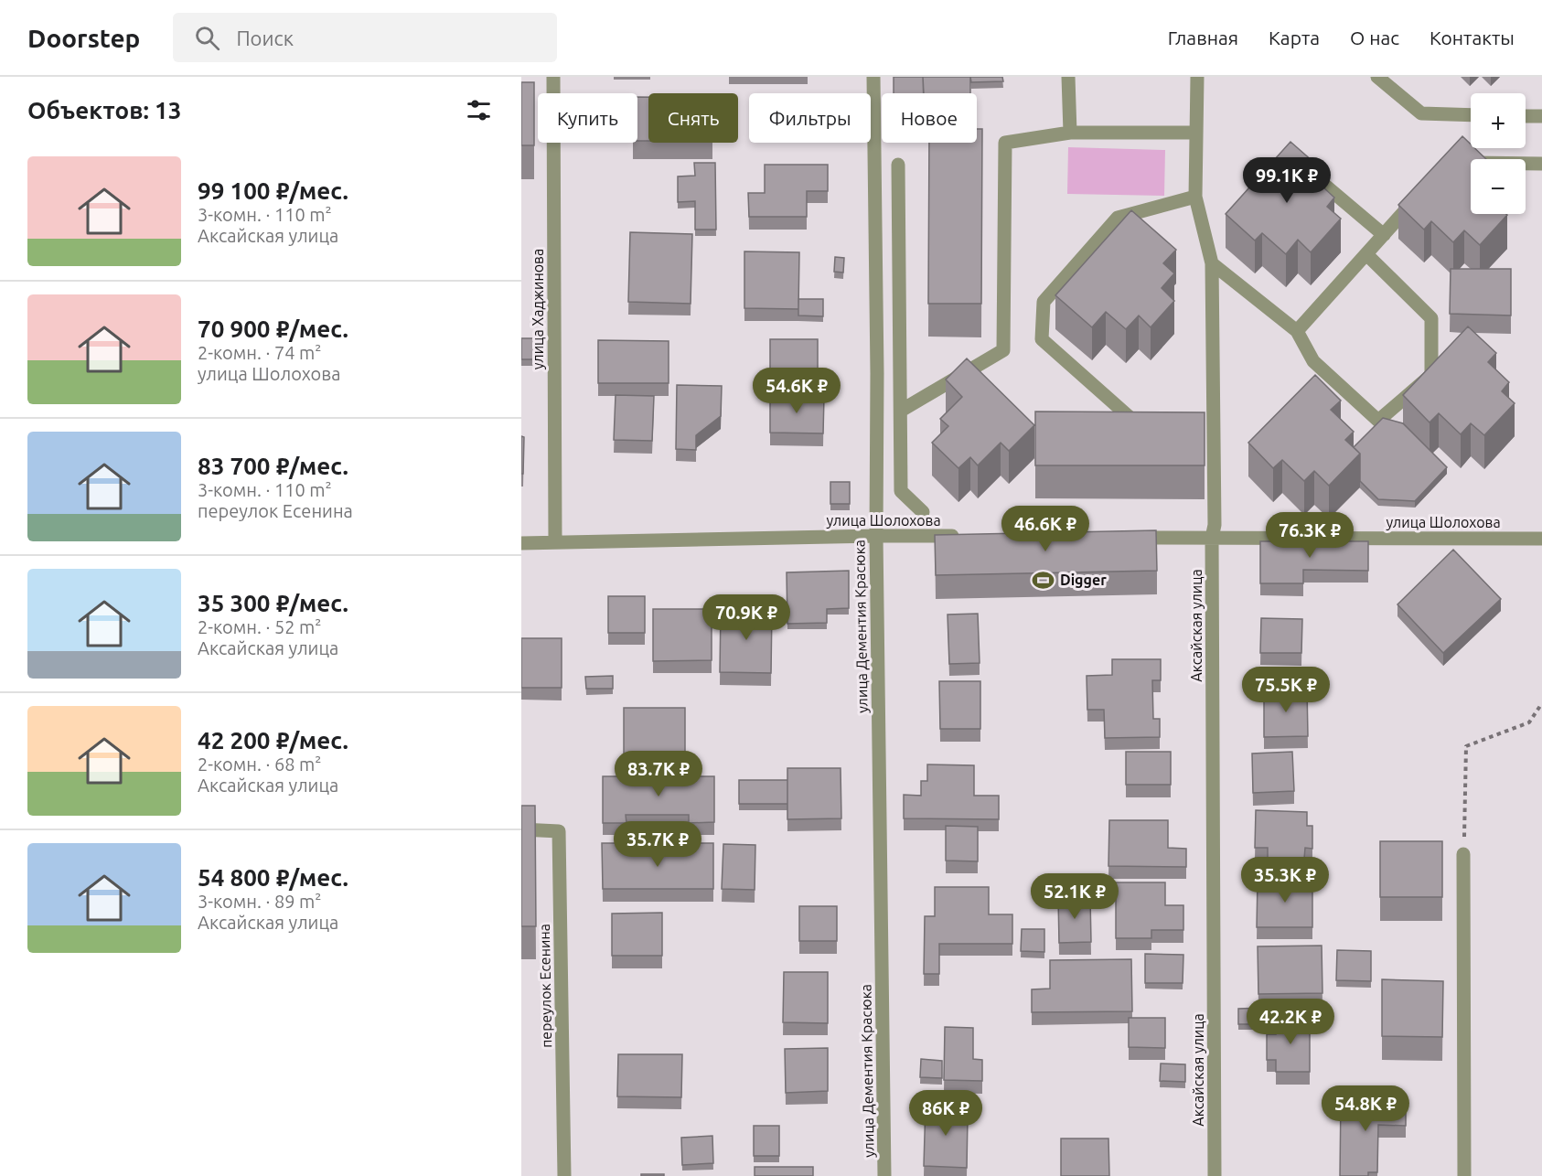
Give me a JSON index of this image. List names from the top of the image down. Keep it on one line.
{"streets":{"street":["улица Хаджинова","улица Шолохова","Аксайская улица","улица Дементия Красюка","переулок Есенина"]},"crossings":[["улица Хаджинова","улица Шолохова"],["улица Шолохова","Аксайская улица"],["улица Шолохова","улица Дементия Красюка"]],"places":{"sports":["Digger"]},"page":{"header":"Doorstep","search":"Поиск","nav":["Главная","Карта","О нас","Контакты"],"heading":"Объектов: 13","map_buttons":["+","−"],"chip":["Купить","Снять","Фильтры","Новое"],"list":[{"name":"99 100 ₽/мес.","note":"3-комн. · 110 m² · Аксайская улица"},{"name":"70 900 ₽/мес.","note":"2-комн. · 74 m² · улица Шолохова"},{"name":"83 700 ₽/мес.","note":"3-комн. · 110 m² · переулок Есенина"},{"name":"35 300 ₽/мес.","note":"2-комн. · 52 m² · Аксайская улица"},{"name":"42 200 ₽/мес.","note":"2-комн. · 68 m² · Аксайская улица"},{"name":"54 800 ₽/мес.","note":"3-комн. · 89 m² · Аксайская улица"}],"price":["99.1K ₽","54.6K ₽","46.6K ₽","76.3K ₽","70.9K ₽","75.5K ₽","83.7K ₽","35.7K ₽","35.3K ₽","52.1K ₽","42.2K ₽","54.8K ₽","86K ₽"]}}
